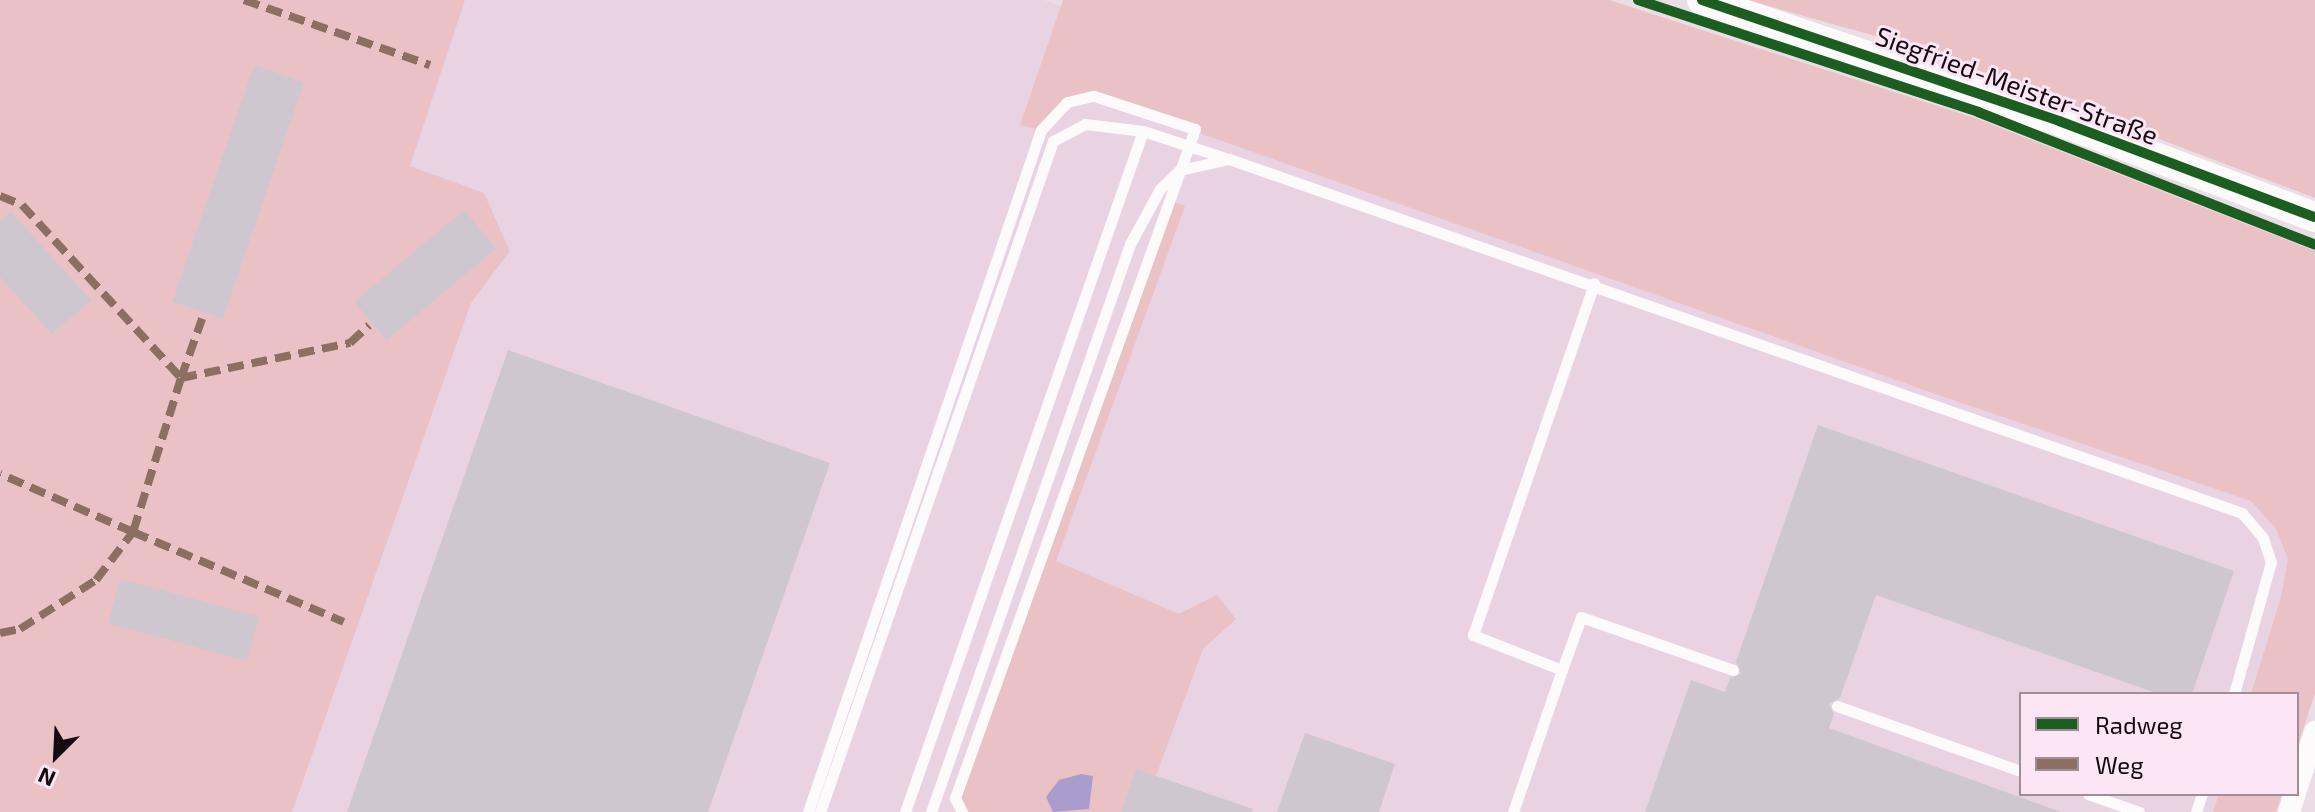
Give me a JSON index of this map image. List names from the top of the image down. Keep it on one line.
{"streets":{"street":["Siegfried-Meister-Straße"]},"legend":["Radweg","Weg"],"north":"bottom left"}
